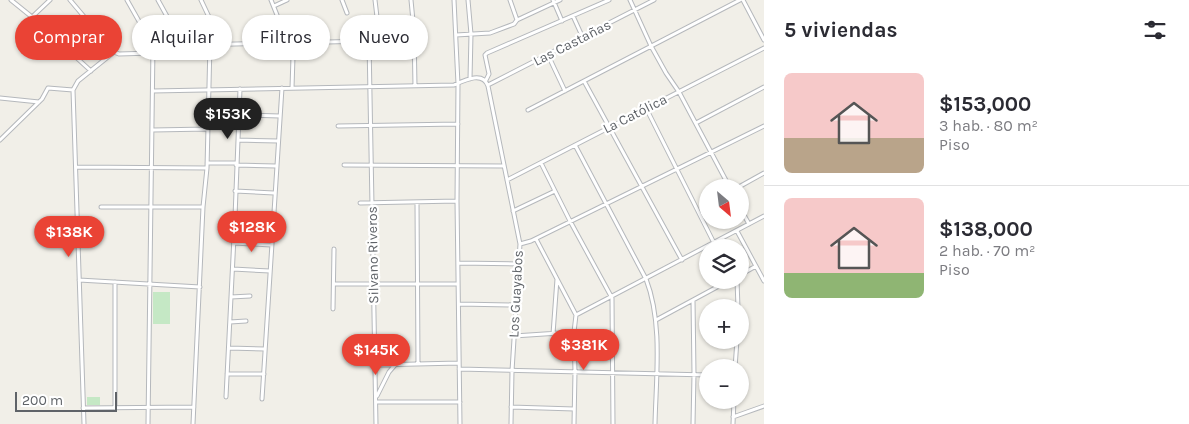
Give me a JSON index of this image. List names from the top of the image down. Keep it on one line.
{"streets":{"street":["Las Castañas","La Católica","Silvano Riveros","Los Guayabos"]},"crossings":[["Las Castañas","Los Guayabos"],["La Católica","Los Guayabos"]],"scale_bar":"200 m","north":"bottom right","page":{"heading":"5 viviendas","chip":["Comprar","Alquilar","Filtros","Nuevo"],"list":[{"name":"$153,000","note":"3 hab. · 80 m² · Piso"},{"name":"$138,000","note":"2 hab. · 70 m² · Piso"}],"price":["$153K","$128K","$138K","$381K","$145K"],"map_buttons":["+","−"],"scale":"200 m"}}
